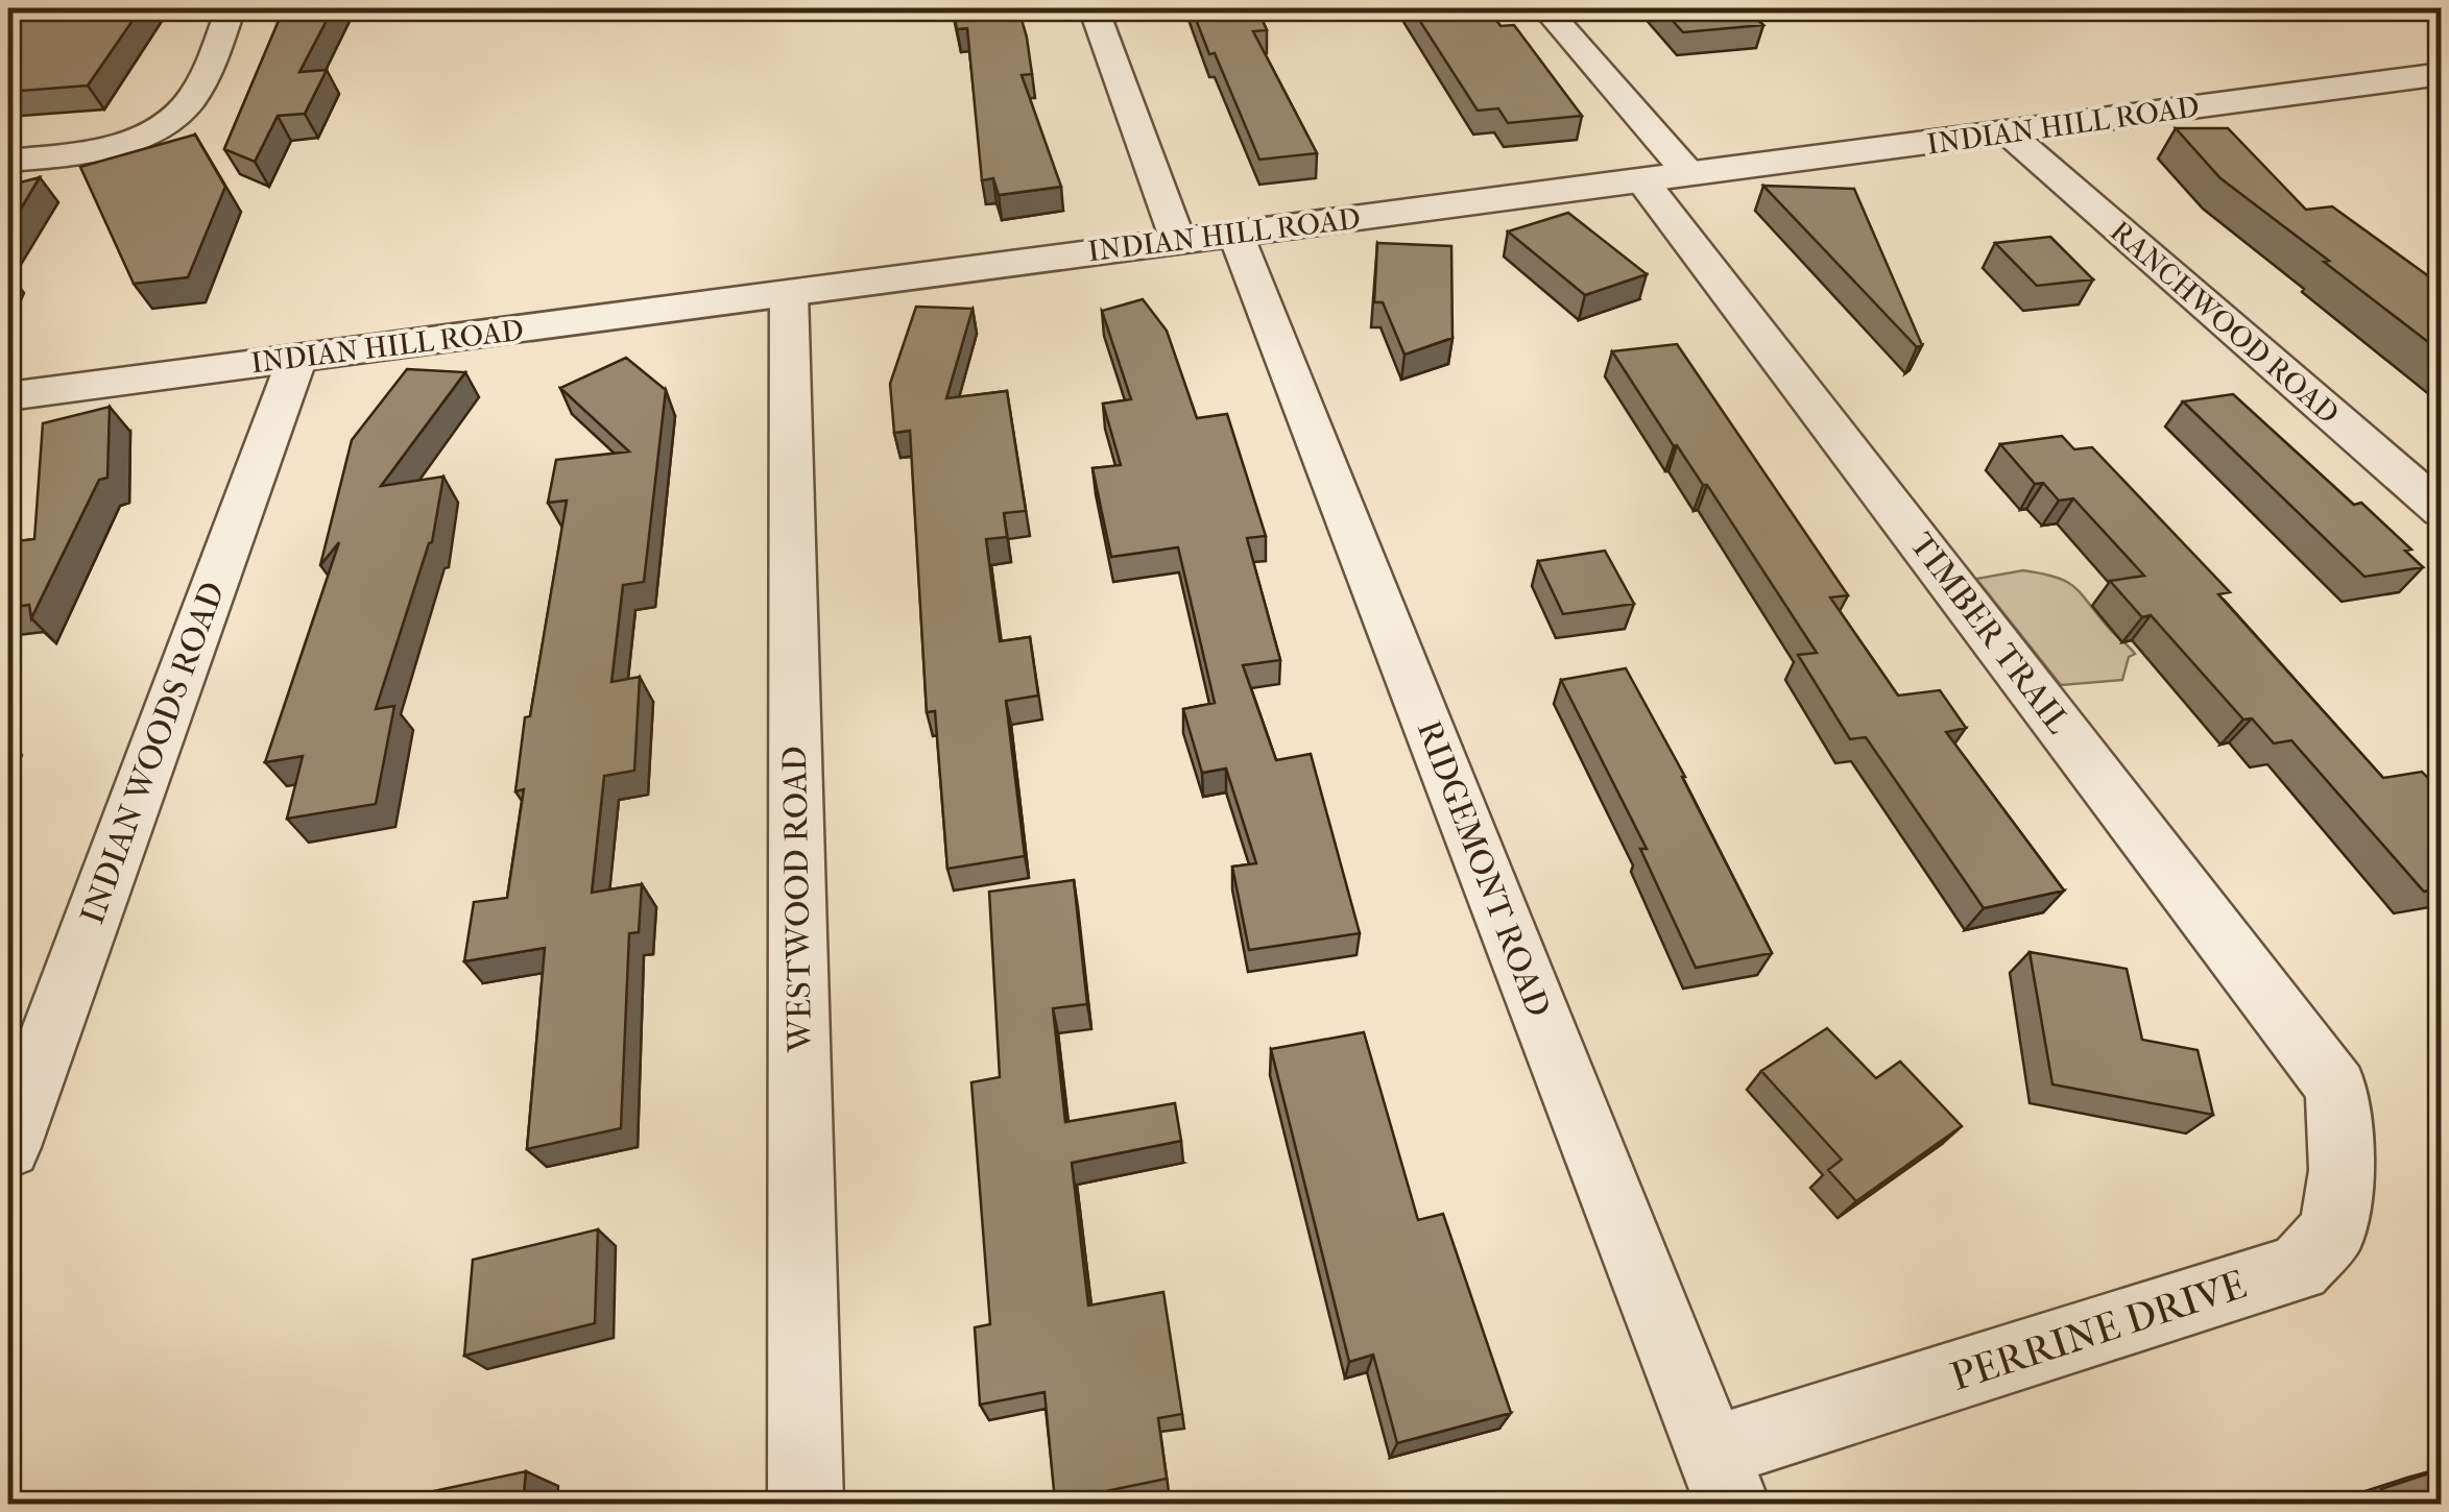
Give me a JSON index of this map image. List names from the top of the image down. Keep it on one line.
{"streets":{"street":["INDIAN HILL ROAD","RANCHWOOD ROAD","TIMBER TRAIL","INDIAN WOODS ROAD","RIDGEMONT ROAD","WESTWOOD ROAD","PERRINE DRIVE"]},"crossings":[["INDIAN HILL ROAD","RANCHWOOD ROAD"],["INDIAN HILL ROAD","TIMBER TRAIL"],["INDIAN HILL ROAD","INDIAN WOODS ROAD"],["INDIAN HILL ROAD","RIDGEMONT ROAD"],["INDIAN HILL ROAD","WESTWOOD ROAD"],["TIMBER TRAIL","PERRINE DRIVE"],["RIDGEMONT ROAD","PERRINE DRIVE"]]}
